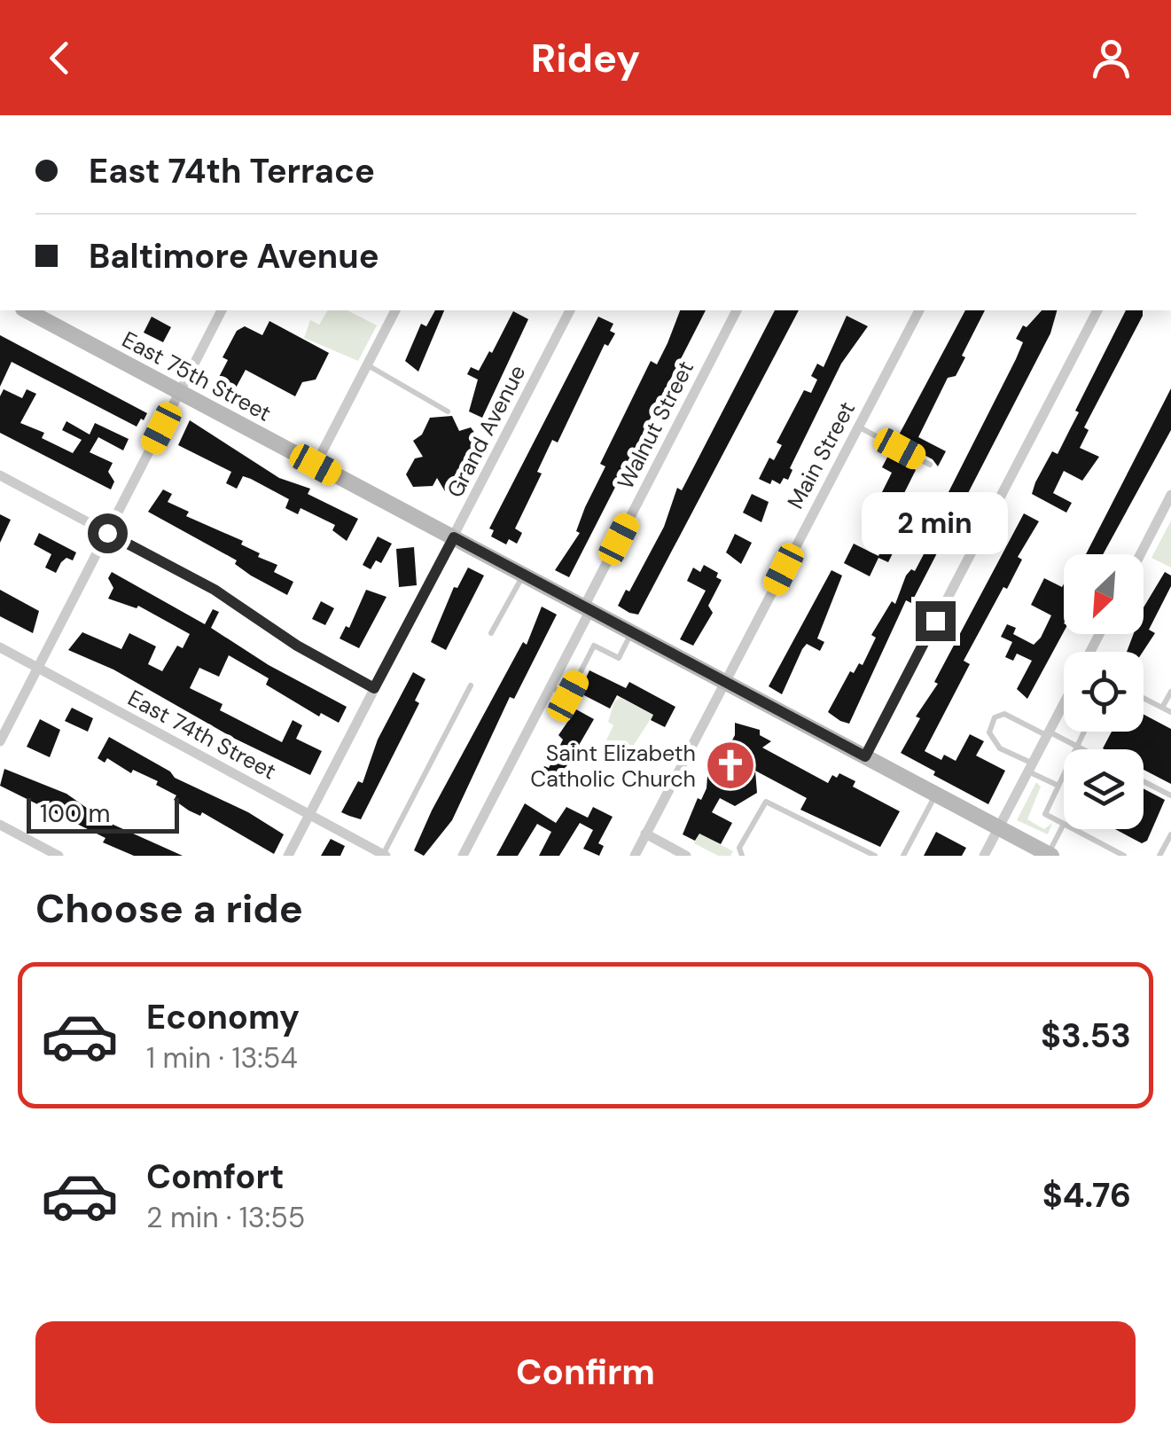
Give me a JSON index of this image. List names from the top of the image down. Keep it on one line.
{"streets":{"main road":["East 75th Street"],"street":["Walnut Street","Grand Avenue","Main Street","East 74th Street"]},"crossings":[["East 75th Street","Walnut Street"],["East 75th Street","Grand Avenue"],["East 75th Street","Main Street"],["Grand Avenue","East 74th Street"]],"places":{"church":["Saint Elizabeth Catholic Church"]},"scale_bar":"100 m","north":"bottom left","page":{"header":"Ridey","banner":["East 74th Terrace","Baltimore Avenue"],"bubble":"2 min","scale":"100 m","heading":"Choose a ride","list":[{"name":"Economy","note":"1 min · 13:54","value":"$3.53"},{"name":"Comfort","note":"2 min · 13:55","value":"$4.76"}],"buttons":"Confirm"}}
